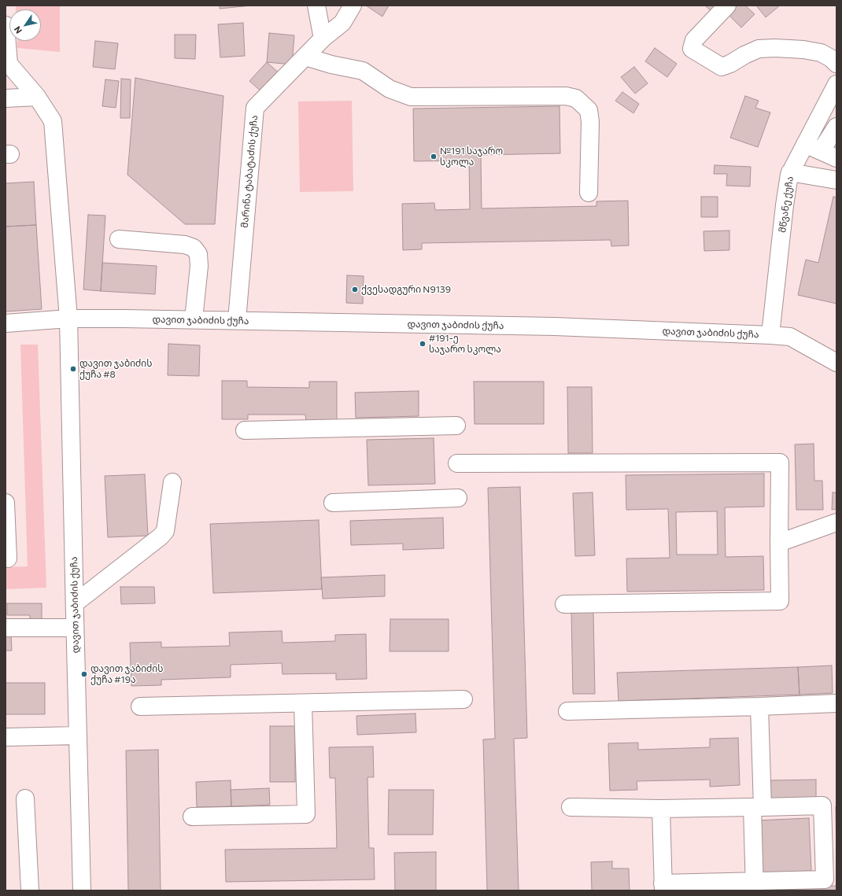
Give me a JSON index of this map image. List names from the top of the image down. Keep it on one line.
{"streets":{"street":["მარინა ტაბატაძის ქუჩა","მწვანე ქუჩა","დავით ჯაბიძის ქუჩა"]},"crossings":[["მარინა ტაბატაძის ქუჩა","დავით ჯაბიძის ქუჩა"],["მწვანე ქუჩა","დავით ჯაბიძის ქუჩა"]],"places":["№191 საჯარო სკოლა","ქვესადგური N9139","#191-ე საჯარო სკოლა","დავით ჯაბიძის ქუჩა #8","დავით ჯაბიძის ქუჩა #19ა"],"north":"bottom left"}
